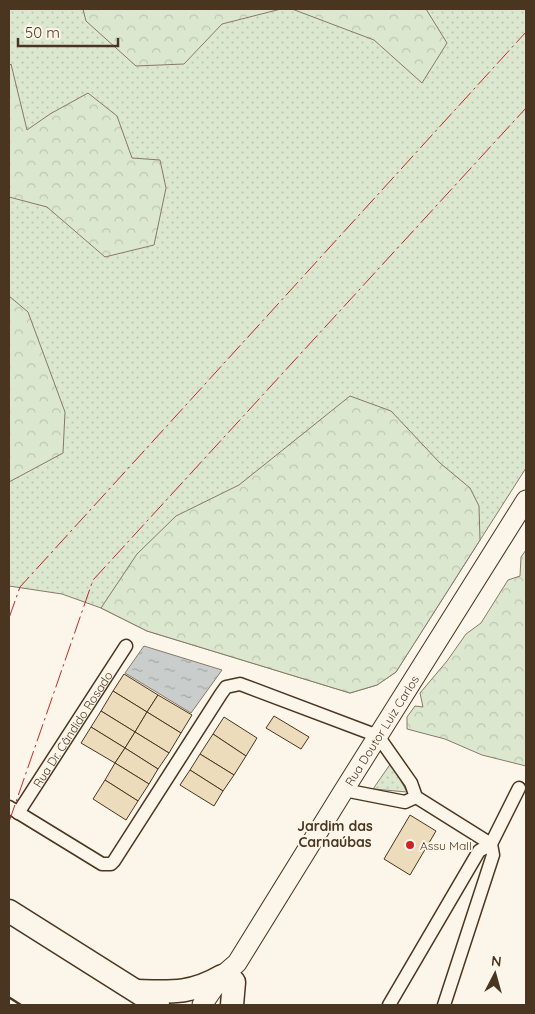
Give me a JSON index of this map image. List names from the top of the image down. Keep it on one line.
{"streets":{"main road":["Rua Doutor Luiz Carlos"],"street":["Rua Dr. Cândido Rosado"]},"districts":["Jardim das Carnaúbas"],"places":["Assu Mall"],"scale_bar":"50 m","north":"top"}
